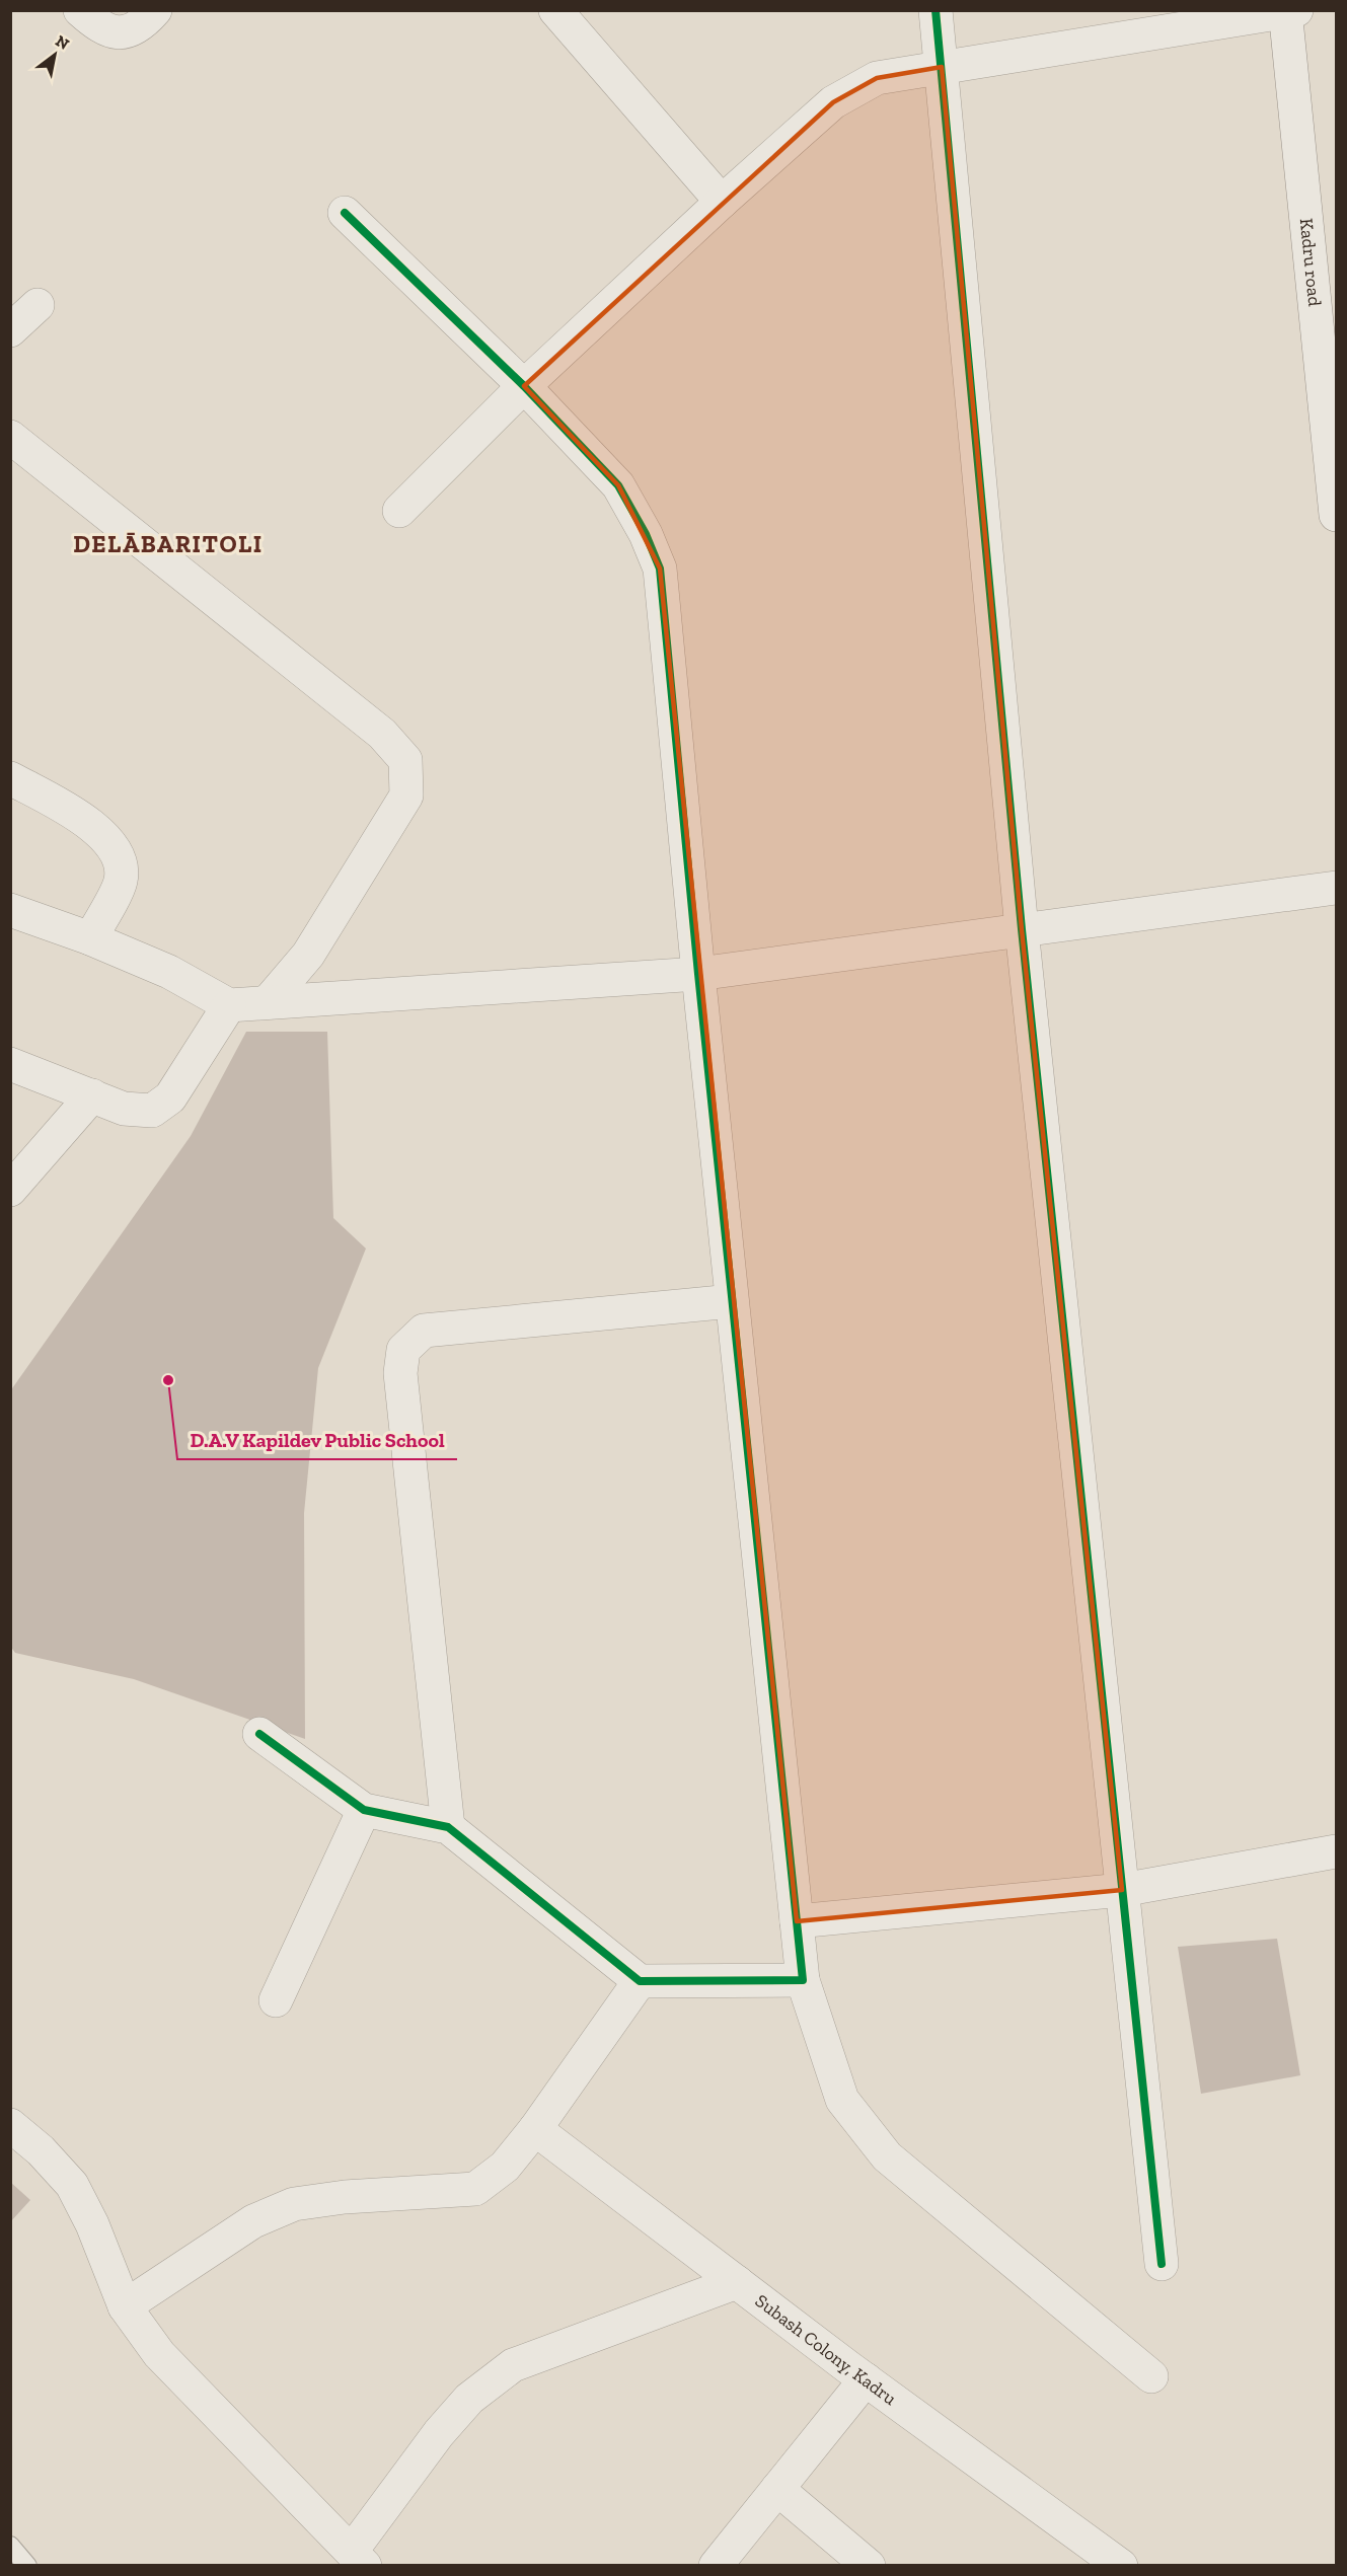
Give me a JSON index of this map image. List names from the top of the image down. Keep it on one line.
{"streets":{"street":["Kadru road","Subash Colony, Kadru"]},"districts":["DELĀBARITOLI"],"places":["D.A.V Kapildev Public School"],"north":"top right"}
